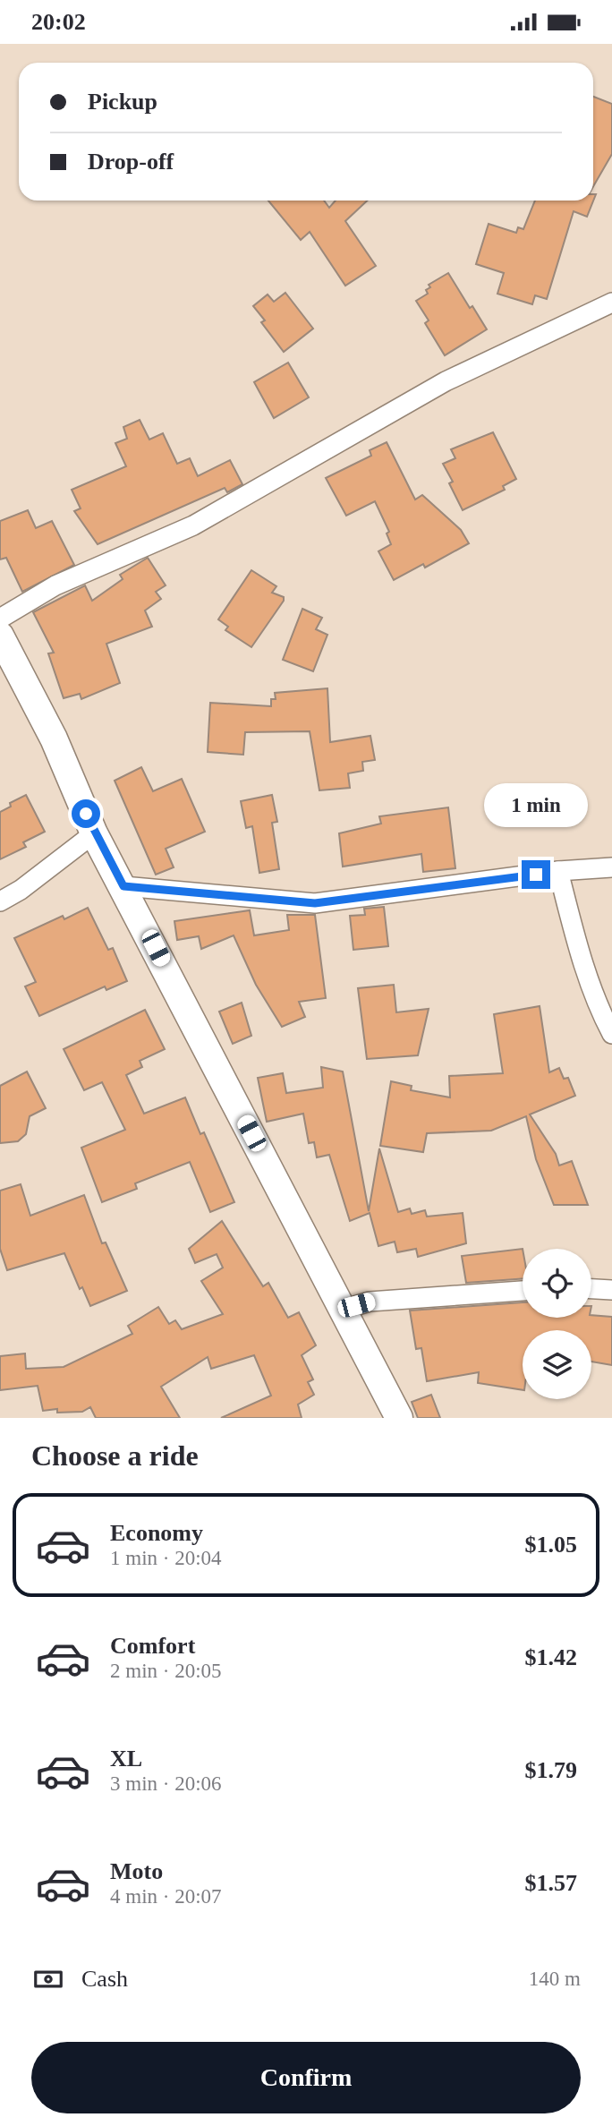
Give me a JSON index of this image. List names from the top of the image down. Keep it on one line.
{"page":{"status":"20:02","banner":["Pickup","Drop-off"],"bubble":"1 min","heading":"Choose a ride","list":[{"name":"Economy","note":"1 min · 20:04","value":"$1.05"},{"name":"Comfort","note":"2 min · 20:05","value":"$1.42"},{"name":"XL","note":"3 min · 20:06","value":"$1.79"},{"name":"Moto","note":"4 min · 20:07","value":"$1.57"}],"pay":["Cash","140 m"],"buttons":"Confirm"}}
